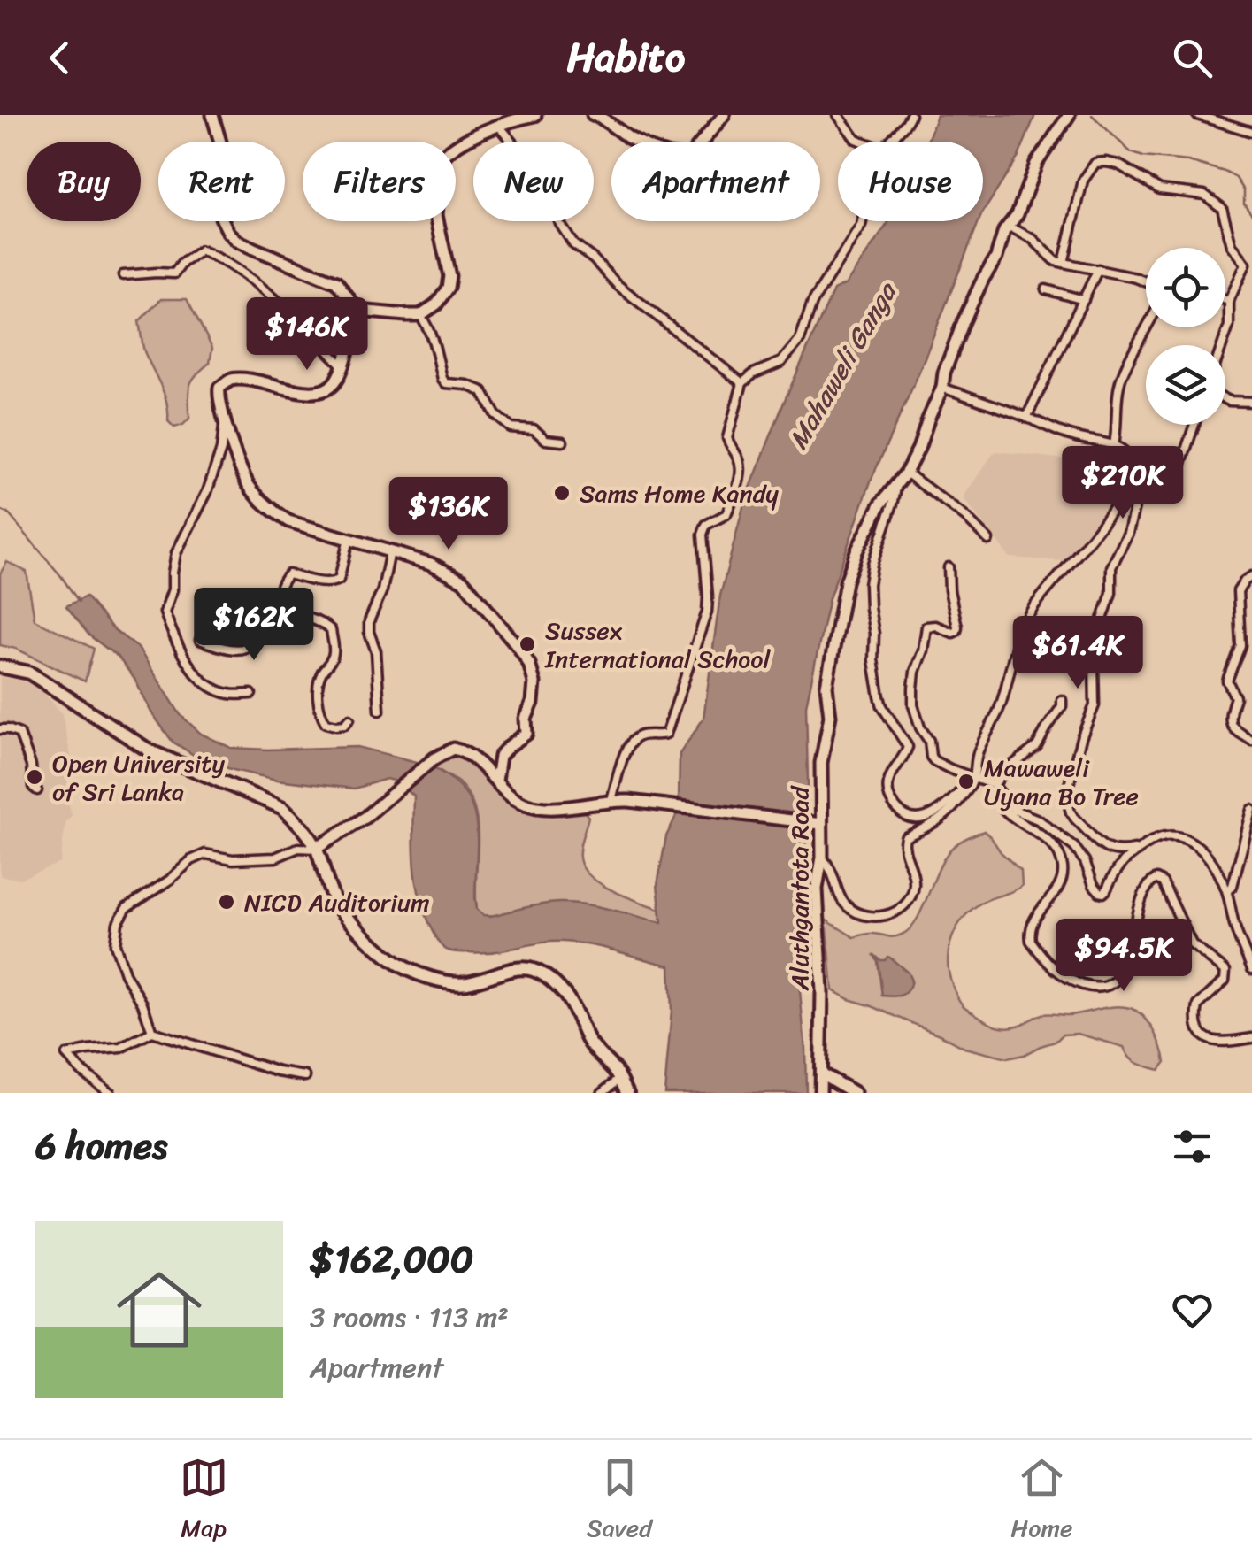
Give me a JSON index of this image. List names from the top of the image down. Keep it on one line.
{"streets":{"street":["Aluthgantota Road"]},"water":["Mahaweli Ganga"],"places":["Sams Home Kandy","Sussex International School","Open University of Sri Lanka","Mawaweli Uyana Bo Tree","NICD Auditorium"],"page":{"header":"Habito","chip":["Buy","Rent","Filters","New","Apartment","House"],"price":["$146K","$210K","$136K","$162K","$61.4K","$94.5K"],"heading":"6 homes","list":[{"name":"$162,000","note":"3 rooms · 113 m² · Apartment"}],"tabs":["Map","Saved","Home"]}}
